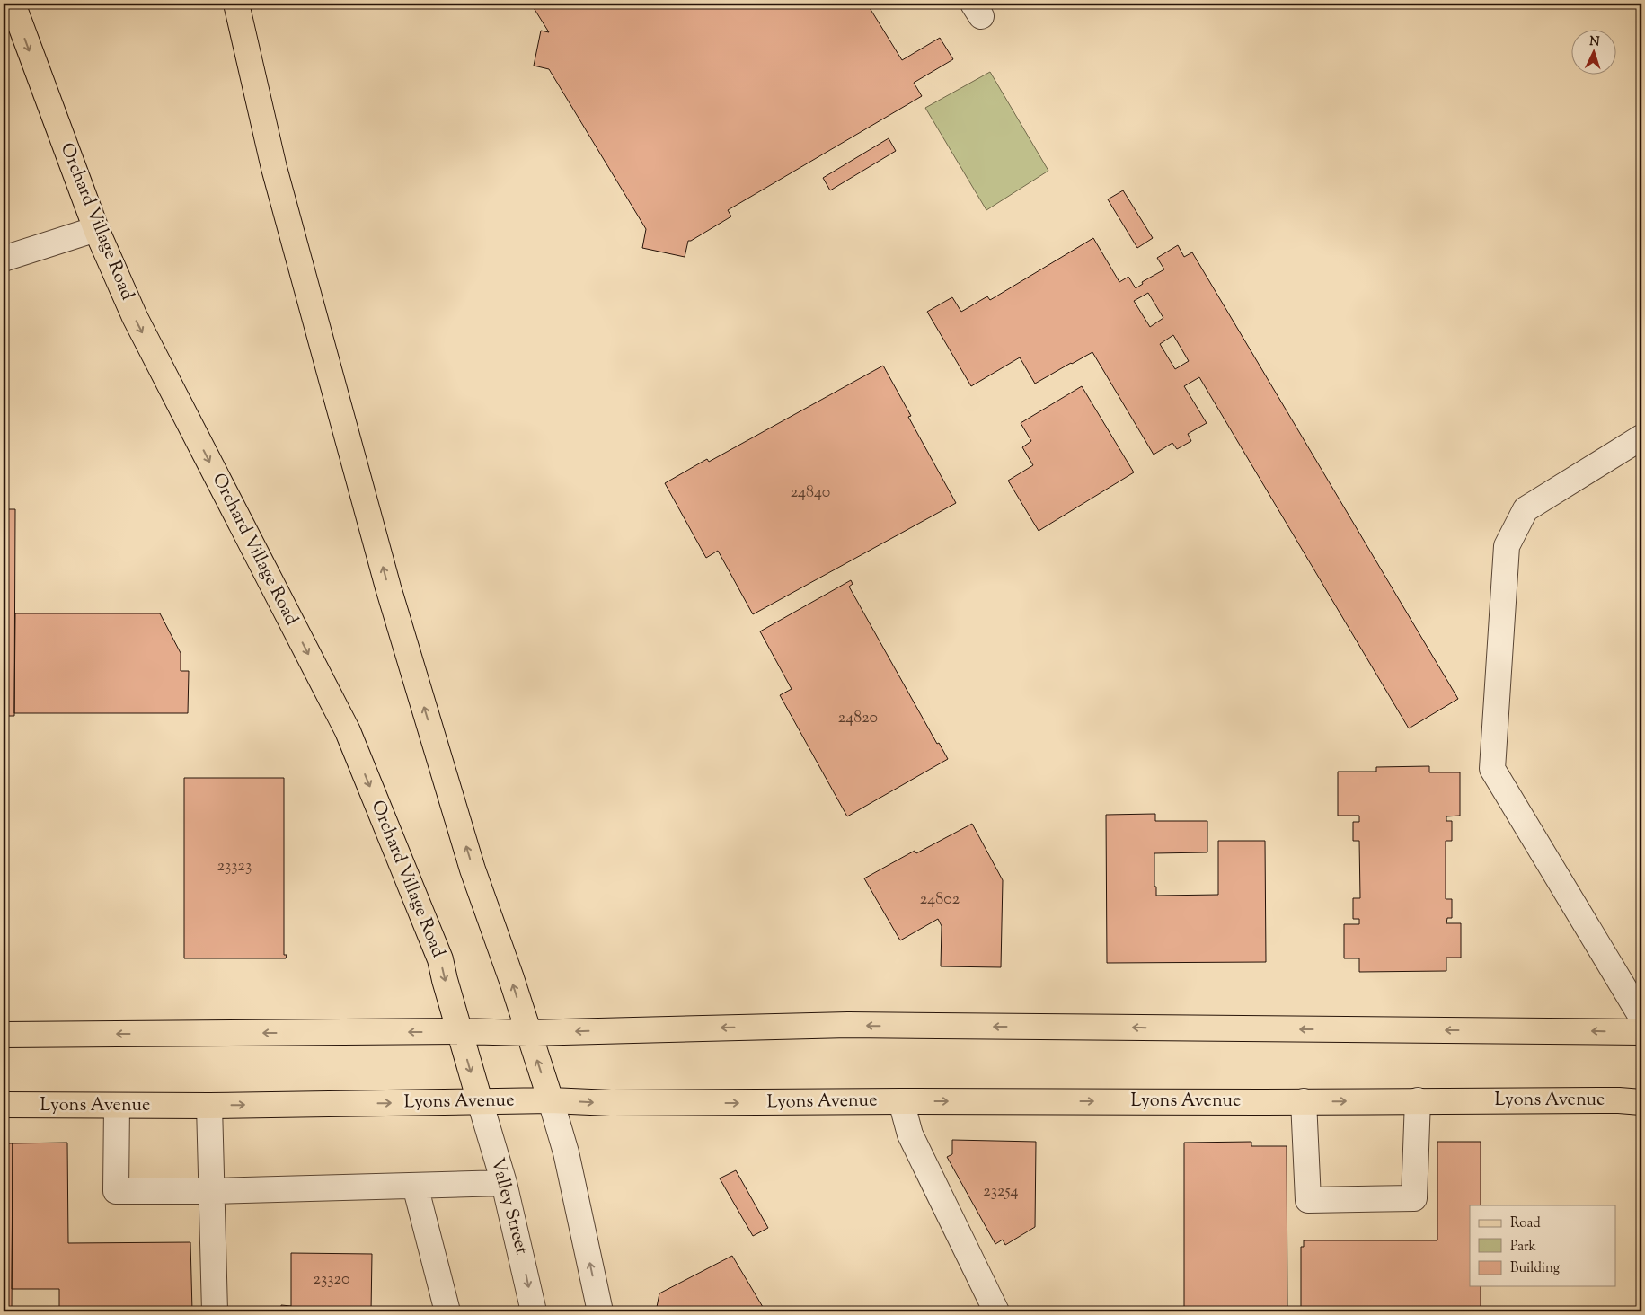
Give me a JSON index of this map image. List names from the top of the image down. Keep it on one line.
{"streets":{"main road":["Orchard Village Road","Lyons Avenue"],"street":["Valley Street"]},"crossings":[["Orchard Village Road","Lyons Avenue"],["Orchard Village Road","Valley Street"],["Lyons Avenue","Valley Street"]],"house_numbers":["24840","24820","23323","24802","23254","23320"],"legend":["Road","Park","Building"],"north":"top"}
